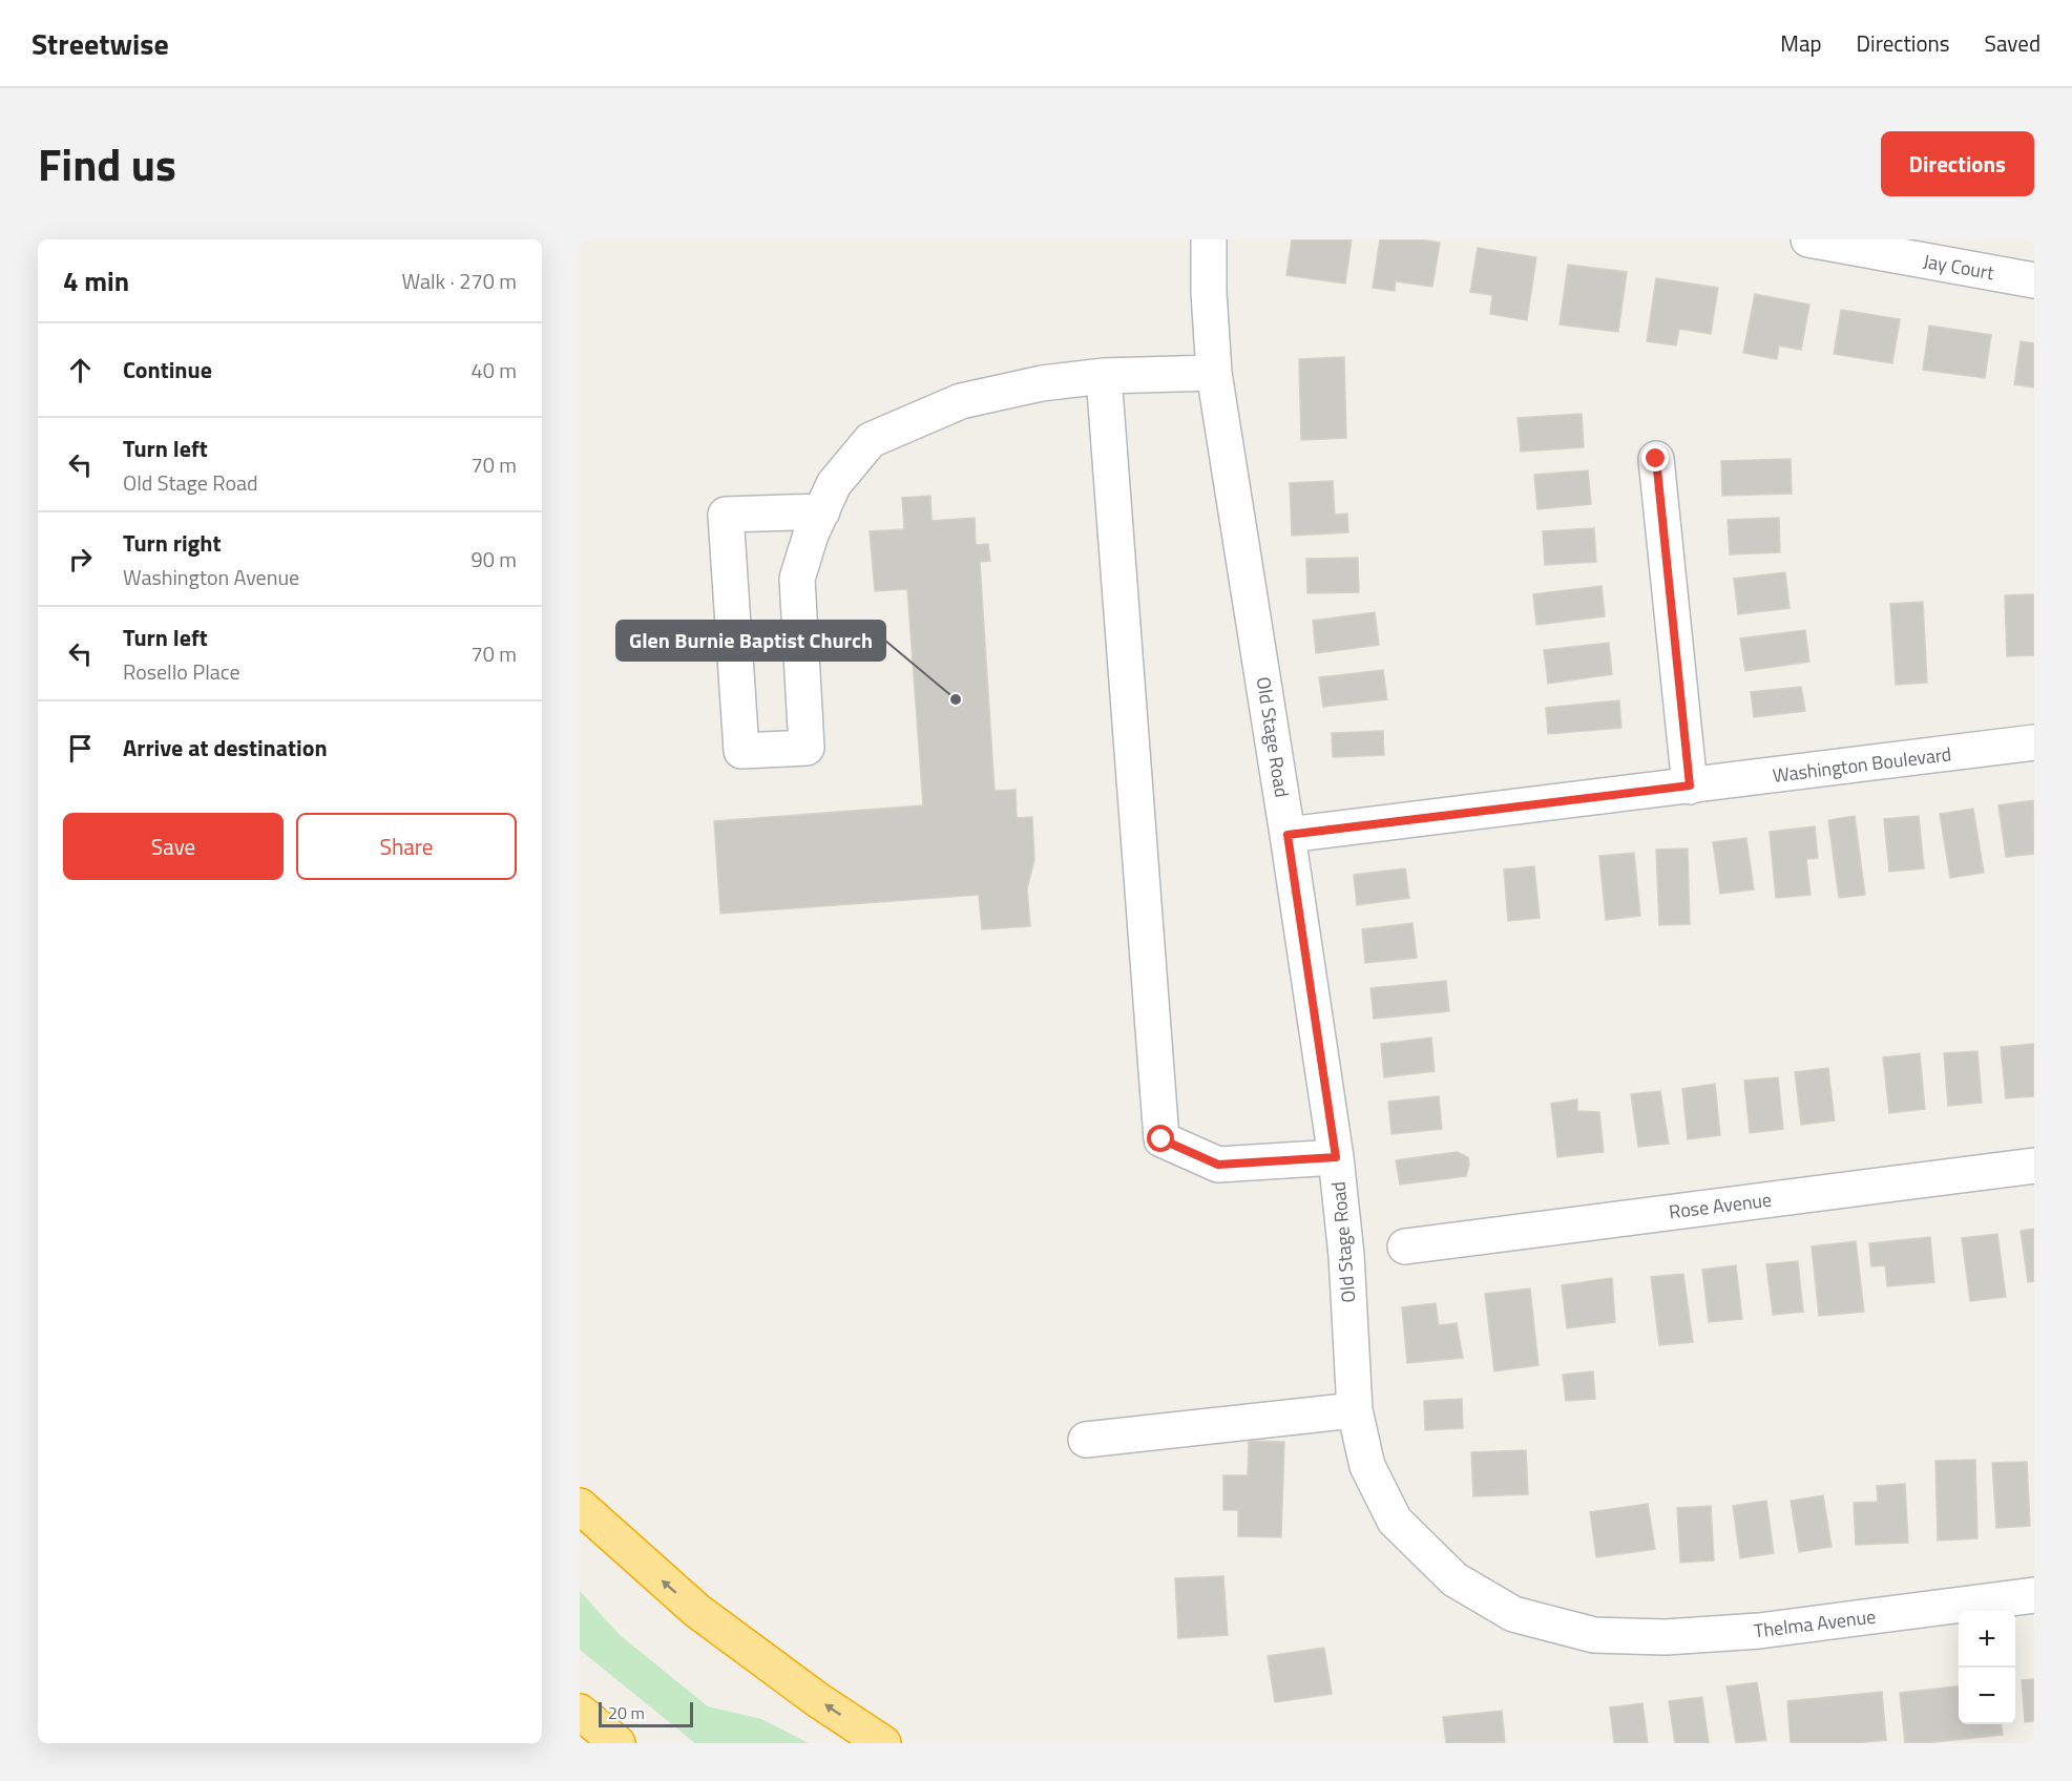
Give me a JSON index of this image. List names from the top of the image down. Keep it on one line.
{"streets":{"street":["Jay Court","Old Stage Road","Washington Boulevard","Rose Avenue","Thelma Avenue"]},"crossings":[["Old Stage Road","Washington Boulevard"],["Old Stage Road","Thelma Avenue"]],"places":["Glen Burnie Baptist Church"],"scale_bar":"20 m","page":{"header":"Streetwise","nav":["Map","Directions","Saved"],"title":"Find us","buttons":["Directions",["Save","Share"]],"heading":["4 min","Walk · 270 m"],"list":[["Continue","40 m"],["Turn left","Old Stage Road","70 m"],["Turn right","Washington Avenue","90 m"],["Turn left","Rosello Place","70 m"],"Arrive at destination"],"map_buttons":["+","−"],"scale":"20 m"}}
